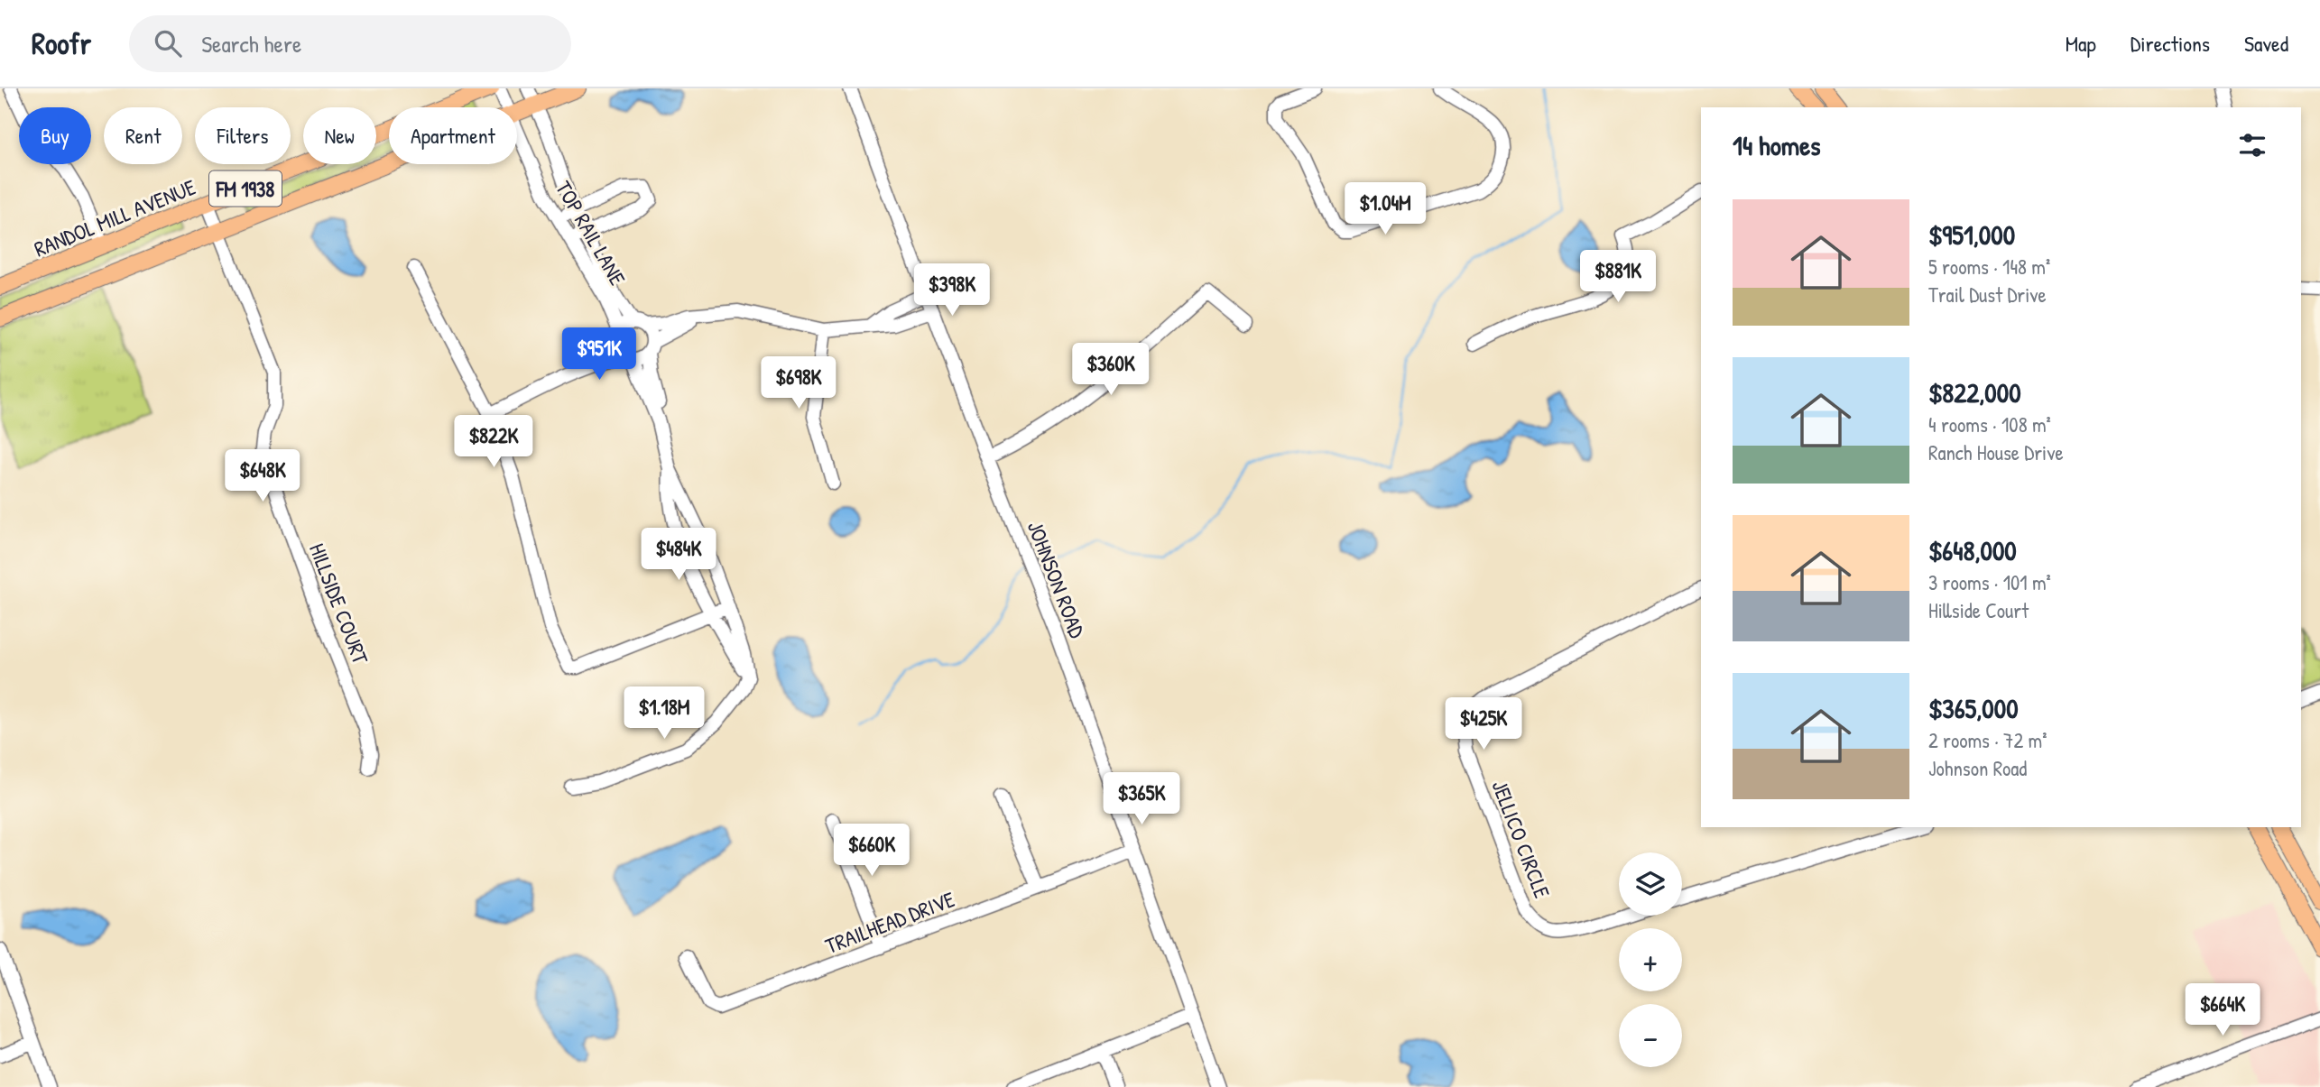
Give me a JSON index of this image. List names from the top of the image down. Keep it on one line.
{"streets":{"main road":["FM 1938","RANDOL MILL AVENUE"],"street":["TOP RAIL LANE","JOHNSON ROAD","HILLSIDE COURT","JELLICO CIRCLE","TRAILHEAD DRIVE"]},"crossings":[["FM 1938","TOP RAIL LANE"],["FM 1938","HILLSIDE COURT"],["RANDOL MILL AVENUE","HILLSIDE COURT"],["JOHNSON ROAD","TRAILHEAD DRIVE"]],"page":{"header":"Roofr","search":"Search here","nav":["Map","Directions","Saved"],"chip":["Buy","Rent","Filters","New","Apartment"],"heading":"14 homes","price":["$1.04M","$881K","$398K","$951K","$360K","$698K","$822K","$648K","$484K","$1.18M","$425K","$365K","$660K","$664K"],"list":[{"name":"$951,000","note":"5 rooms · 148 m² · Trail Dust Drive"},{"name":"$822,000","note":"4 rooms · 108 m² · Ranch House Drive"},{"name":"$648,000","note":"3 rooms · 101 m² · Hillside Court"},{"name":"$365,000","note":"2 rooms · 72 m² · Johnson Road"}],"map_buttons":["+","−"]}}
